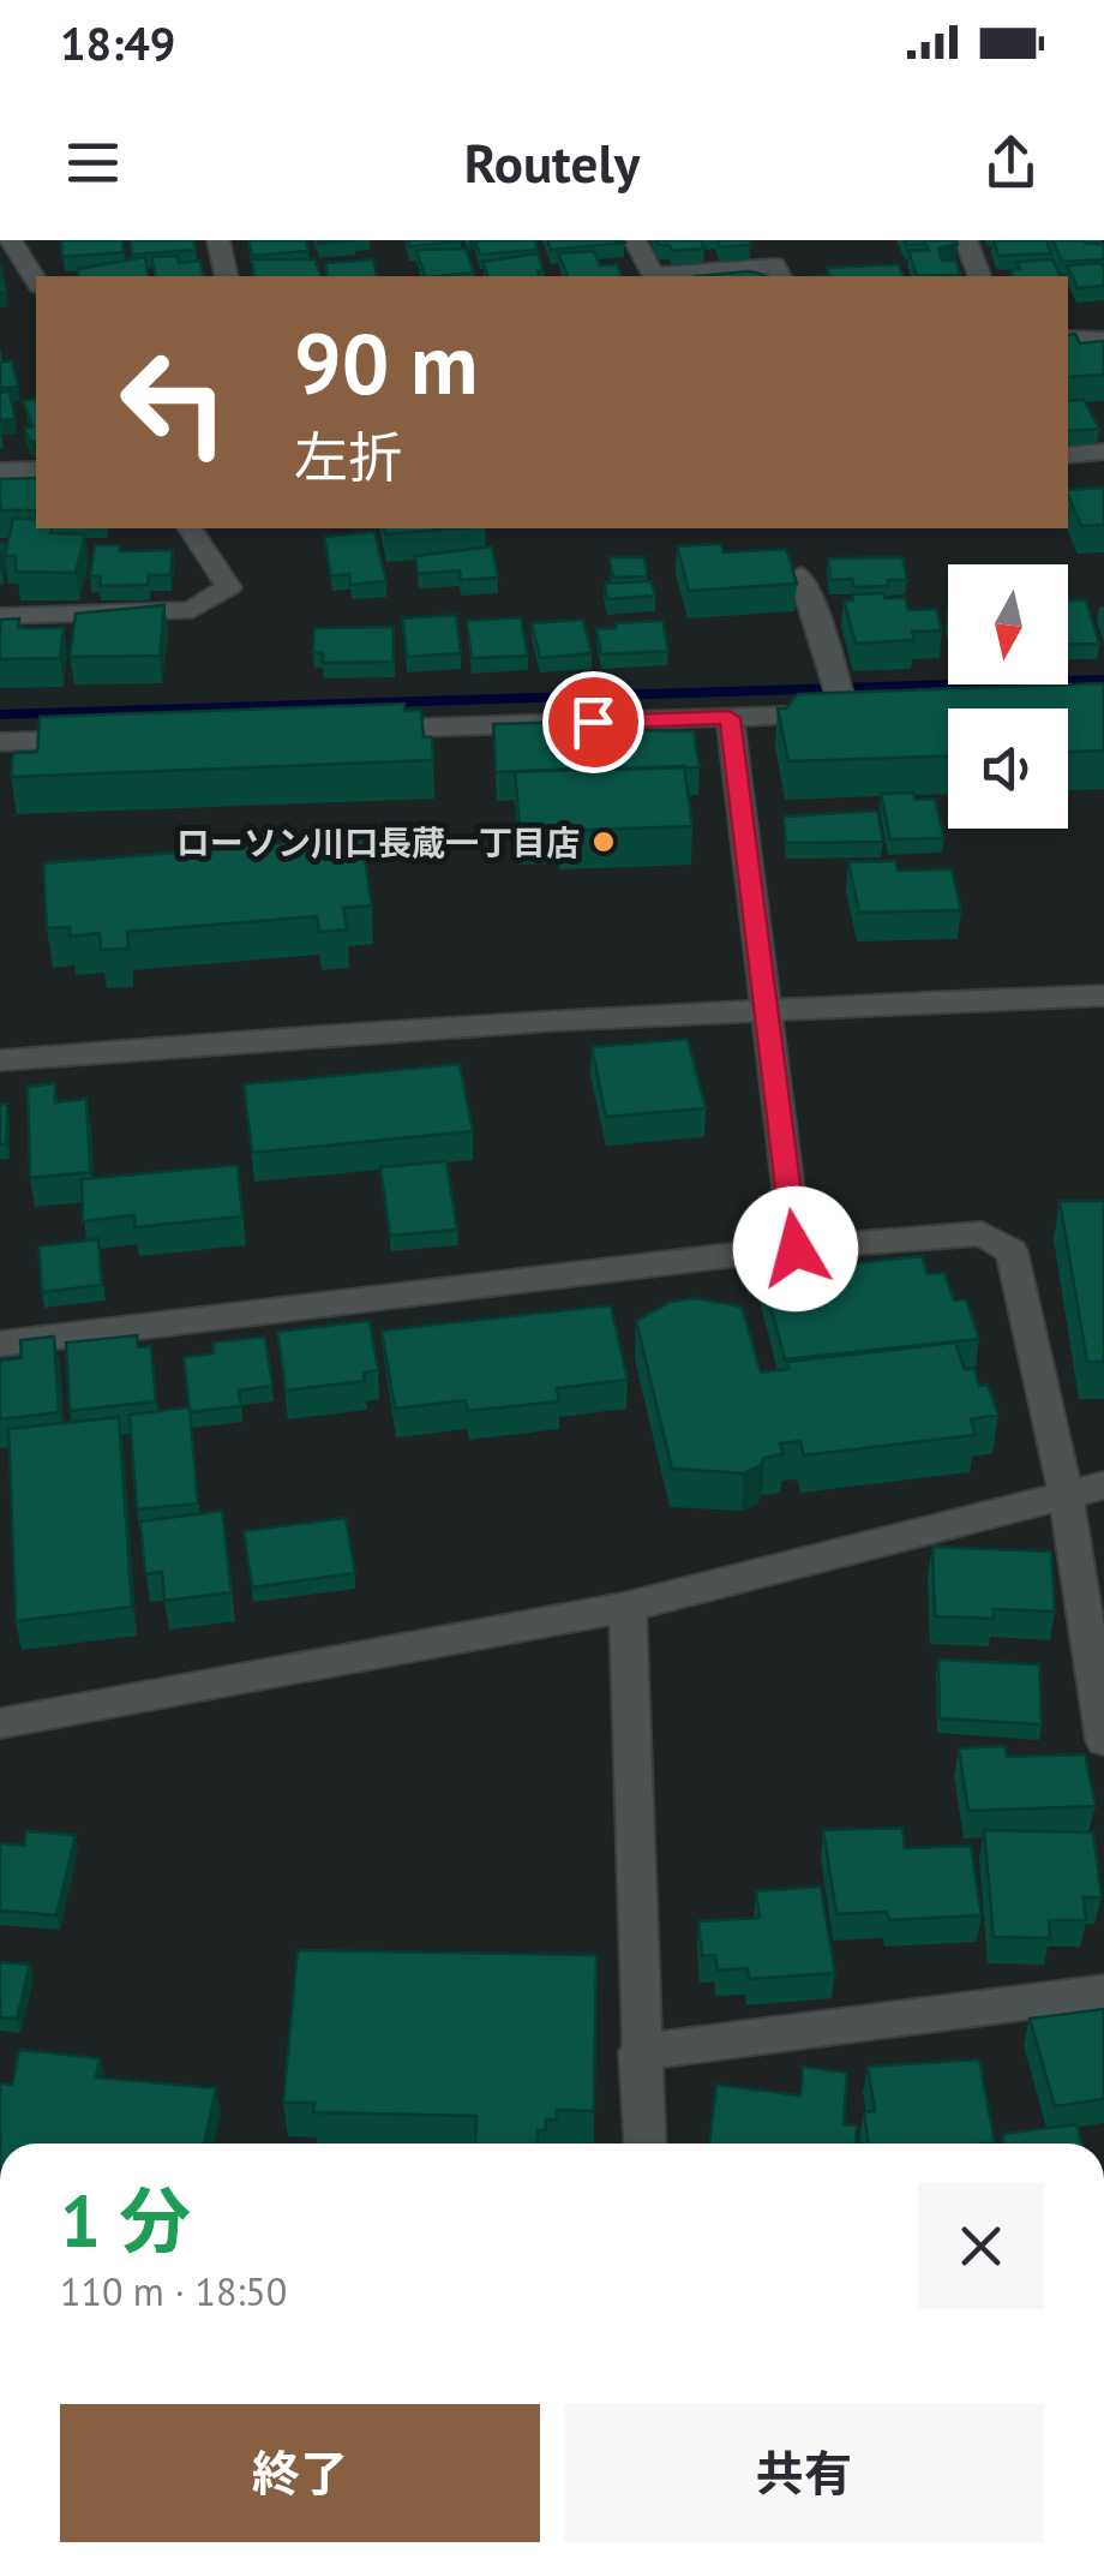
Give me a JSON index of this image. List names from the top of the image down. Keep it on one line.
{"places":["ローソン川口長蔵一丁目店"],"north":"bottom","page":{"status":"18:49","header":"Routely","turn":["90 m","左折"],"heading":["1 分","110 m · 18:50"],"buttons":["終了","共有"]}}
